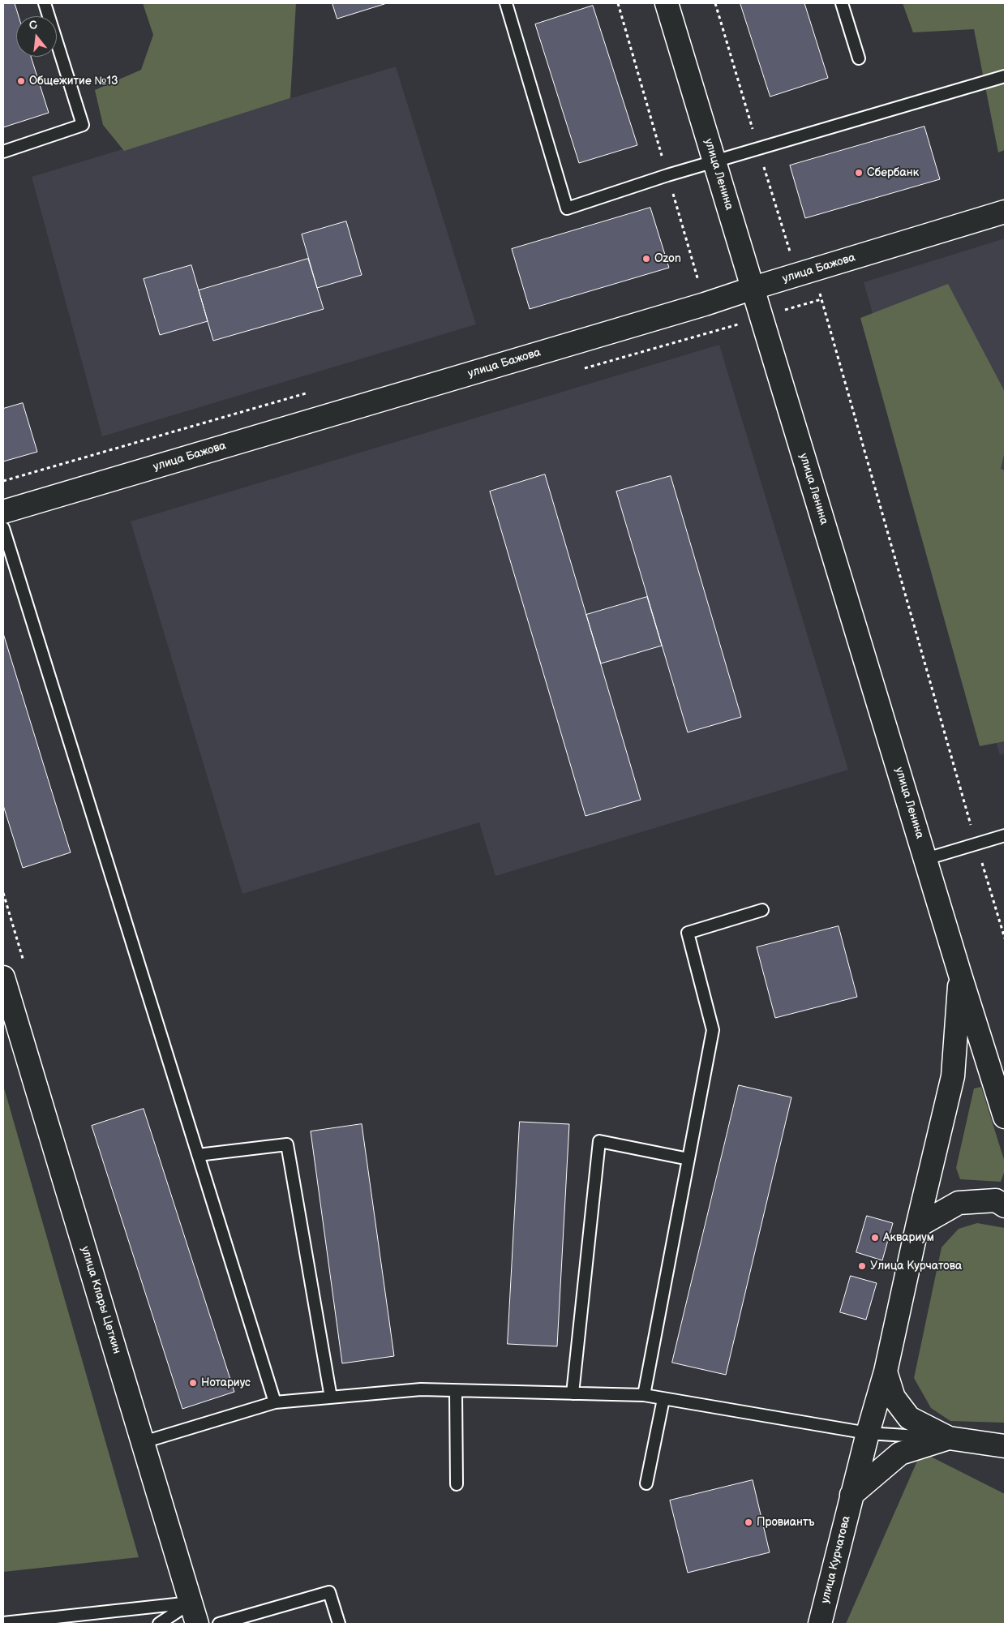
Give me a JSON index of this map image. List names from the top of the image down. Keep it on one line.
{"streets":{"street":["улица Ленина","улица Бажова","улица Клары Цеткин","улица Курчатова"]},"crossings":[["улица Ленина","улица Бажова"],["улица Ленина","улица Курчатова"]],"places":["Общежитие №13","Сбербанк","Ozon","Аквариум","Улица Курчатова","Нотариус","Провиантъ"],"north":"top"}
